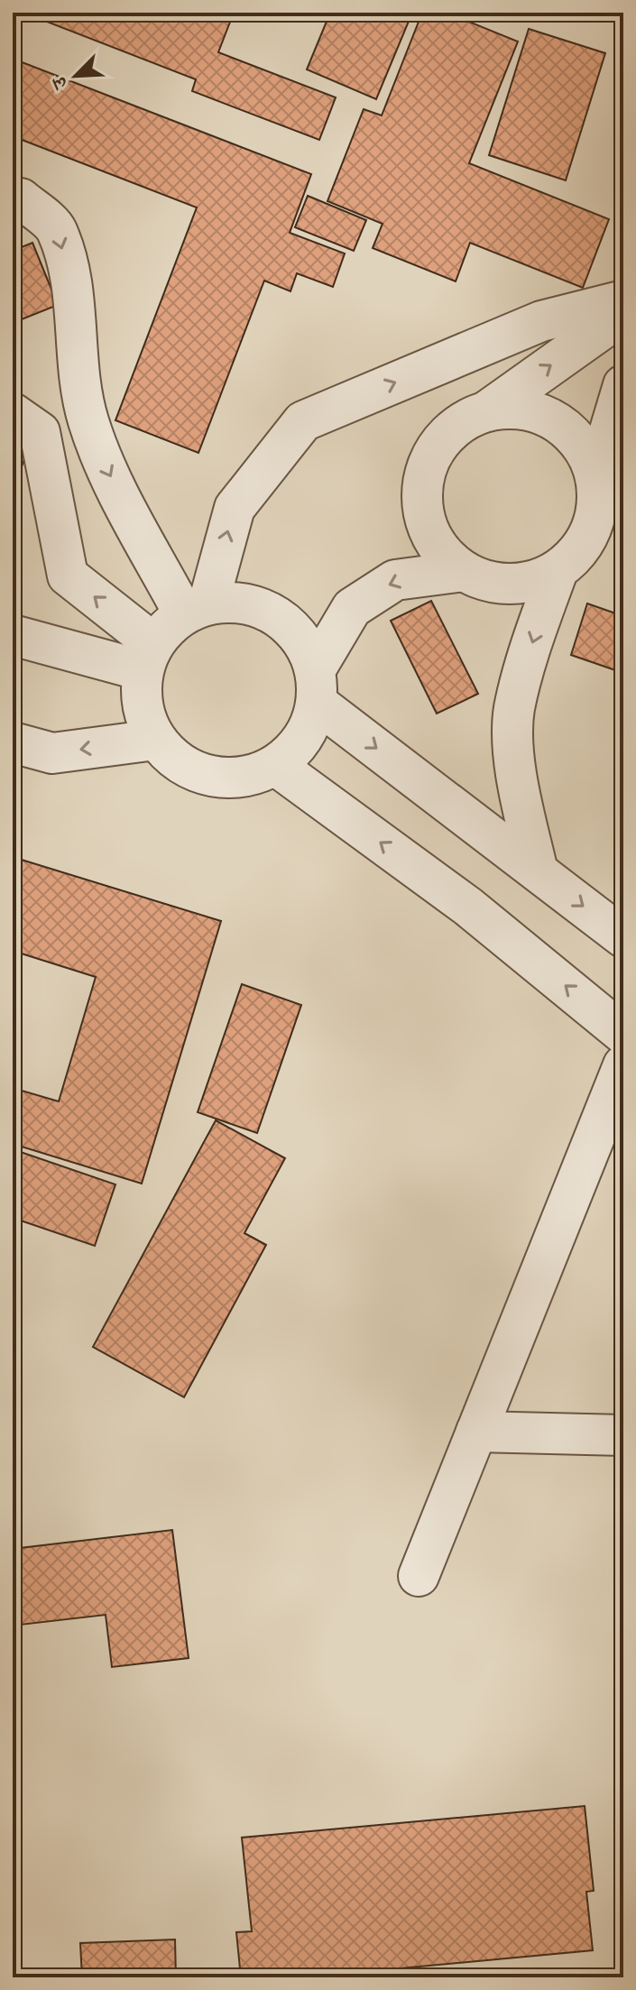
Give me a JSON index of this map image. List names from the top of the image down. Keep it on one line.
{"north":"bottom left"}
